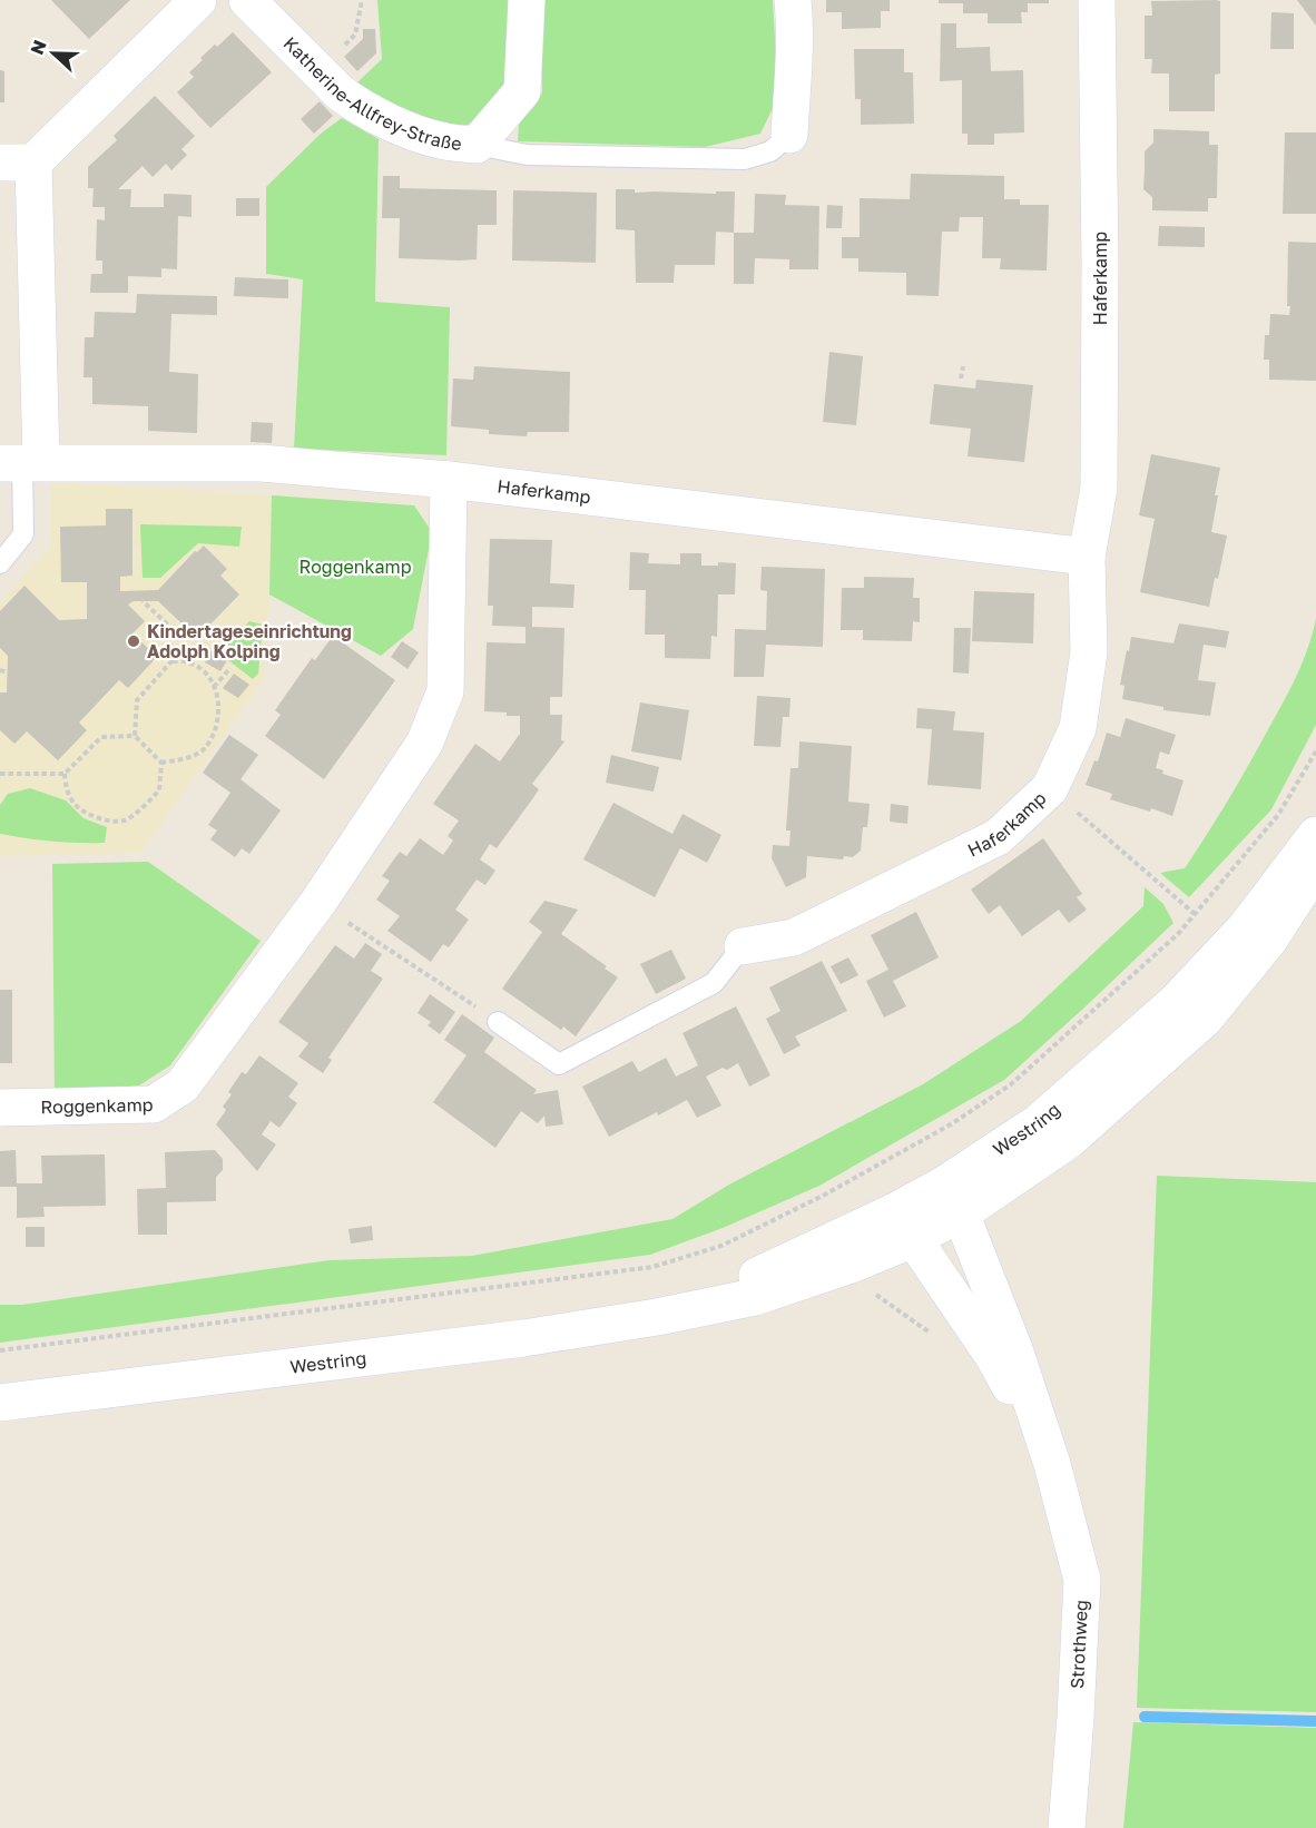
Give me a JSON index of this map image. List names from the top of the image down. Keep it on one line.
{"streets":{"street":["Katherine-Allfrey-Straße","Haferkamp","Roggenkamp","Westring","Strothweg"]},"crossings":[["Haferkamp","Roggenkamp"],["Westring","Strothweg"]],"parks":["Roggenkamp"],"places":["Kindertageseinrichtung Adolph Kolping"],"north":"left"}
